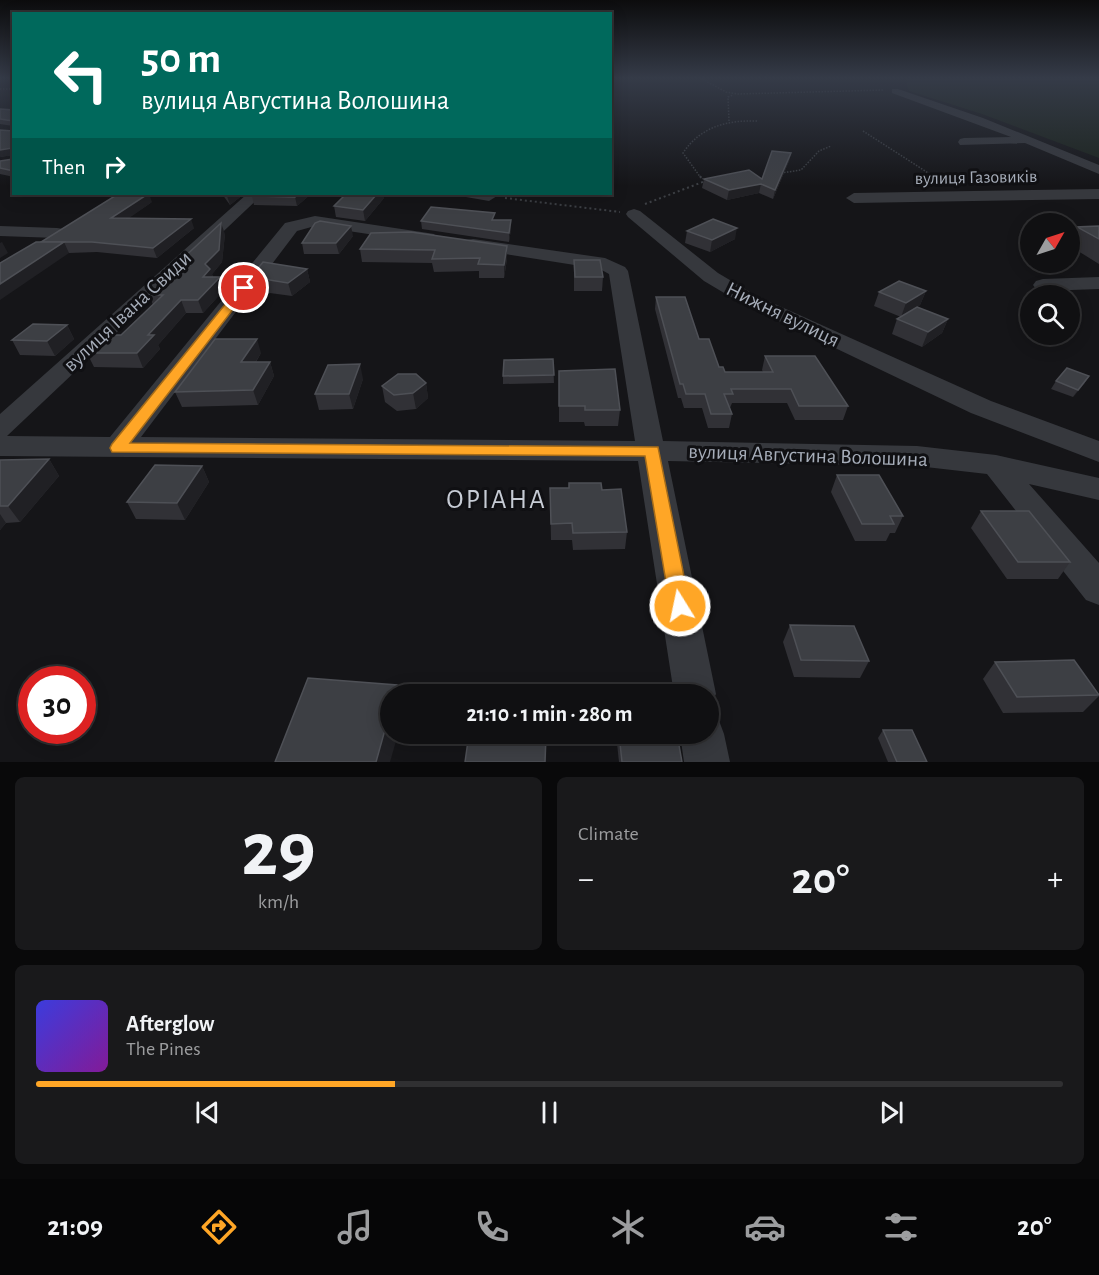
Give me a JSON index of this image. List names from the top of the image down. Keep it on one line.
{"streets":{"street":["вулиця Газовиків","вулиця Івана Свиди","Нижня вулиця","вулиця Августина Волошина"]},"districts":["ОРІАНА"],"north":"top right","page":{"turn":["50 m","вулиця Августина Волошина"],"then":"Then","limit":"30","trip":"21:10 · 1 min · 280 m","tile":[["29","km/h"],"Climate"],"heat":["−","20°","+"],"song":["Afterglow","The Pines"],"tabs":["21:09","20°"]}}
